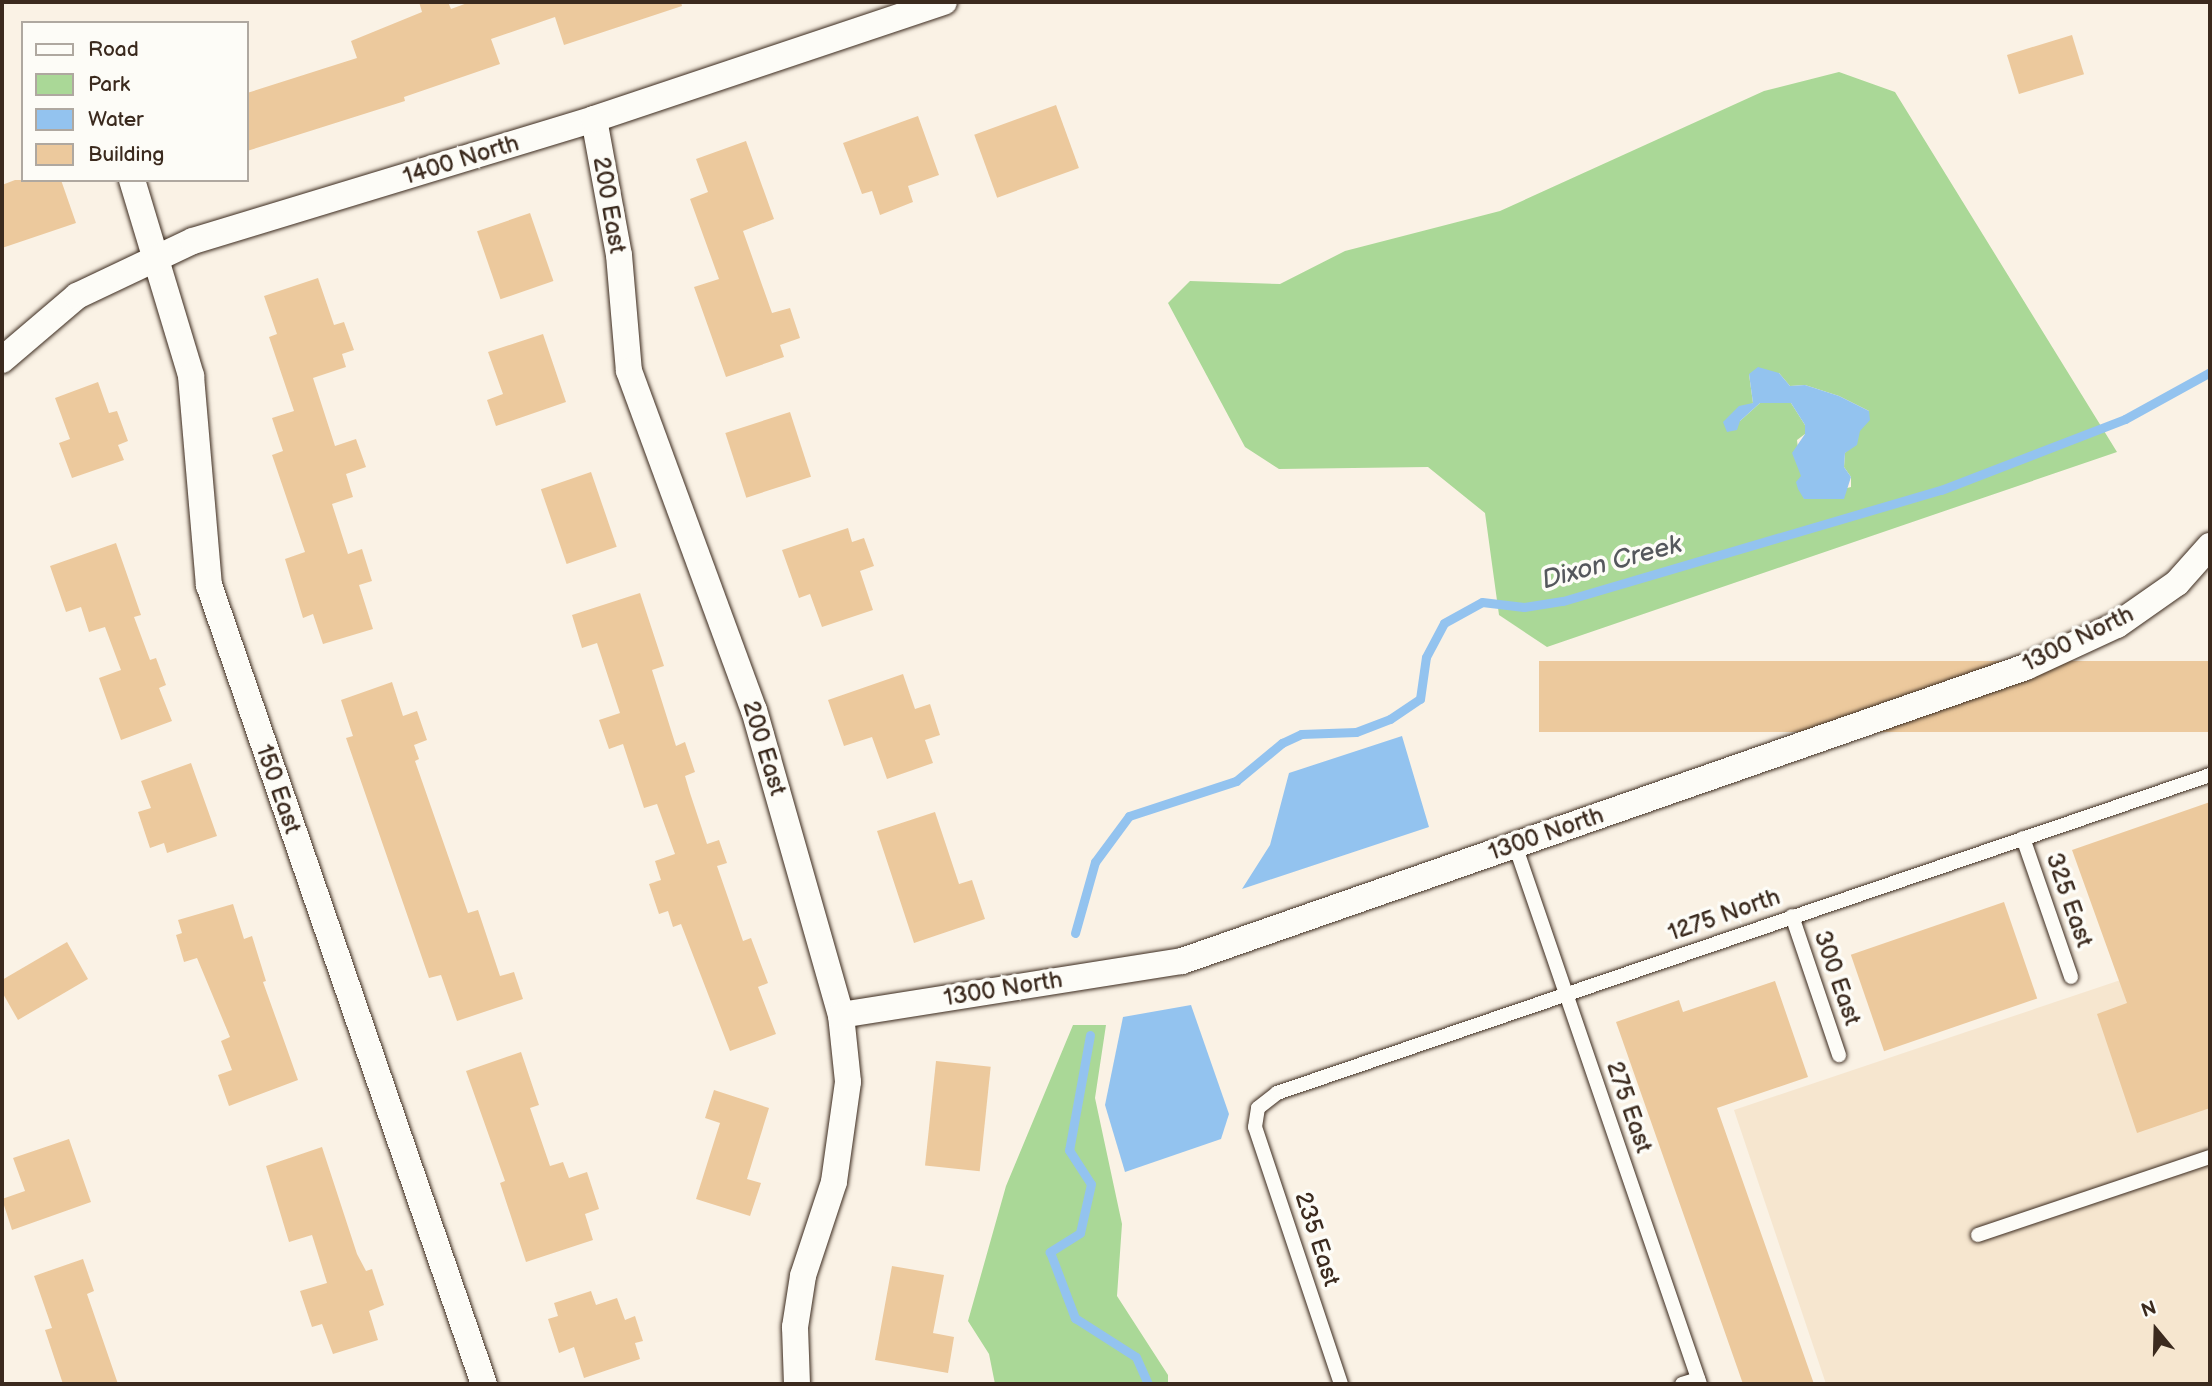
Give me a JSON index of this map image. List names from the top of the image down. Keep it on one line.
{"streets":{"street":["1400 North","200 East","1300 North","150 East"],"lane":["325 East","1275 North","300 East","275 East","235 East"]},"crossings":[["1400 North","200 East"],["1400 North","150 East"],["200 East","1300 North"],["1300 North","275 East"],["325 East","1275 North"],["1275 North","300 East"],["1275 North","275 East"],["1275 North","235 East"]],"water":["Dixon Creek"],"legend":["Road","Park","Water","Building"],"north":"top"}
